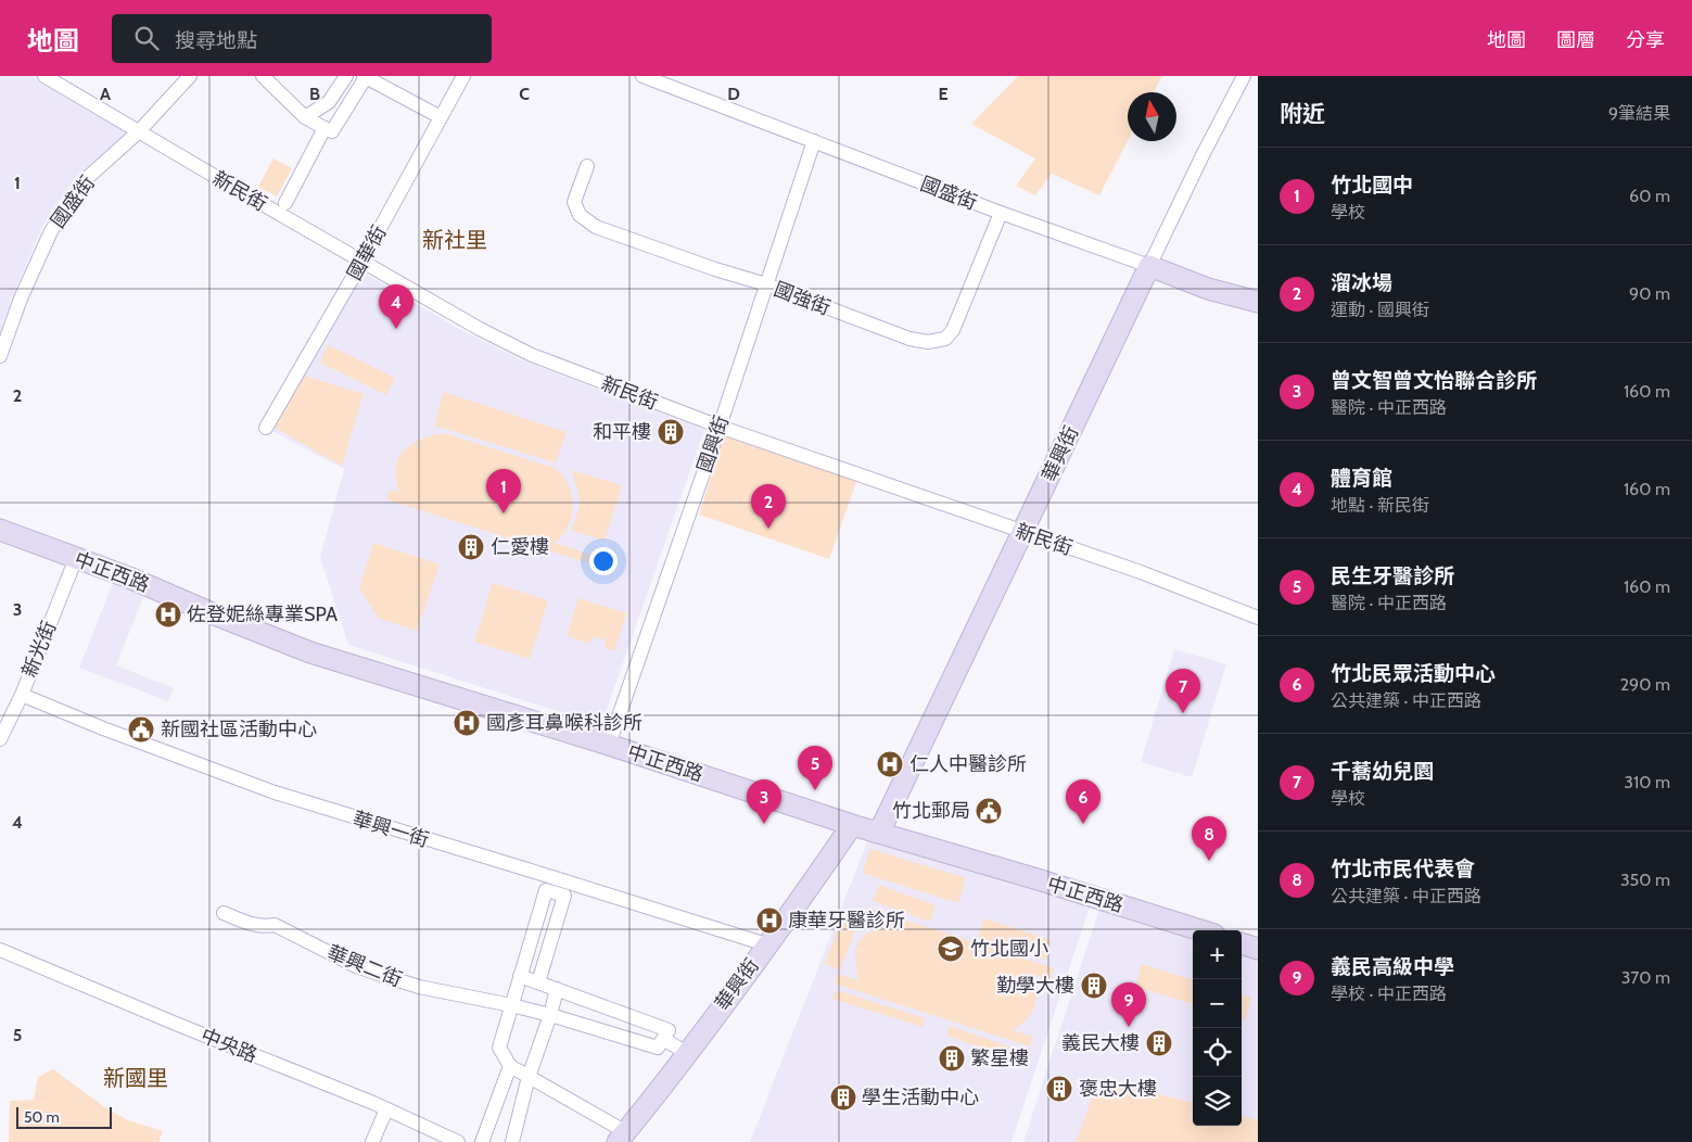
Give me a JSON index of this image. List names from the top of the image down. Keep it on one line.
{"streets":{"main road":["國盛街","華興街","中正西路"],"street":["新民街","國華街","國強街","國興街","新光街","華興一街","華興二街","中央路"]},"crossings":[["新民街","國盛街"],["新民街","國華街"],["新民街","國興街"],["新民街","華興街"],["國盛街","國強街"],["國盛街","國興街"],["國盛街","華興街"],["國強街","國興街"],["國興街","中正西路"],["華興街","中正西路"],["華興街","華興一街"],["中正西路","新光街"],["新光街","華興一街"]],"districts":["新社里","新國里"],"places":{"building":["和平樓","仁愛樓","勤學大樓","義民大樓","繁星樓","褒忠大樓","學生活動中心"],"hospital":["佐登妮絲專業SPA","國彥耳鼻喉科診所","仁人中醫診所","康華牙醫診所"],"public building":["新國社區活動中心","竹北郵局"],"school or university":["竹北國小"]},"scale_bar":"50 m","north":"top","page":{"header":"地圖","search":"搜尋地點","nav":["地圖","圖層","分享"],"heading":["附近","9筆結果"],"list":[{"mark":"1","name":"竹北國中","note":"學校","value":"60 m"},{"mark":"2","name":"溜冰場","note":"運動 · 國興街","value":"90 m"},{"mark":"3","name":"曾文智曾文怡聯合診所","note":"醫院 · 中正西路","value":"160 m"},{"mark":"4","name":"體育館","note":"地點 · 新民街","value":"160 m"},{"mark":"5","name":"民生牙醫診所","note":"醫院 · 中正西路","value":"160 m"},{"mark":"6","name":"竹北民眾活動中心","note":"公共建築 · 中正西路","value":"290 m"},{"mark":"7","name":"千蕎幼兒園","note":"學校","value":"310 m"},{"mark":"8","name":"竹北市民代表會","note":"公共建築 · 中正西路","value":"350 m"},{"mark":"9","name":"義民高級中學","note":"學校 · 中正西路","value":"370 m"}],"pins":["4","1","2","7","5","3","6","8","9"],"map_buttons":["+","−"],"scale":"50 m"},"grid":{"columns":["A","B","C","D","E"],"rows":["1","2","3","4","5"]}}
